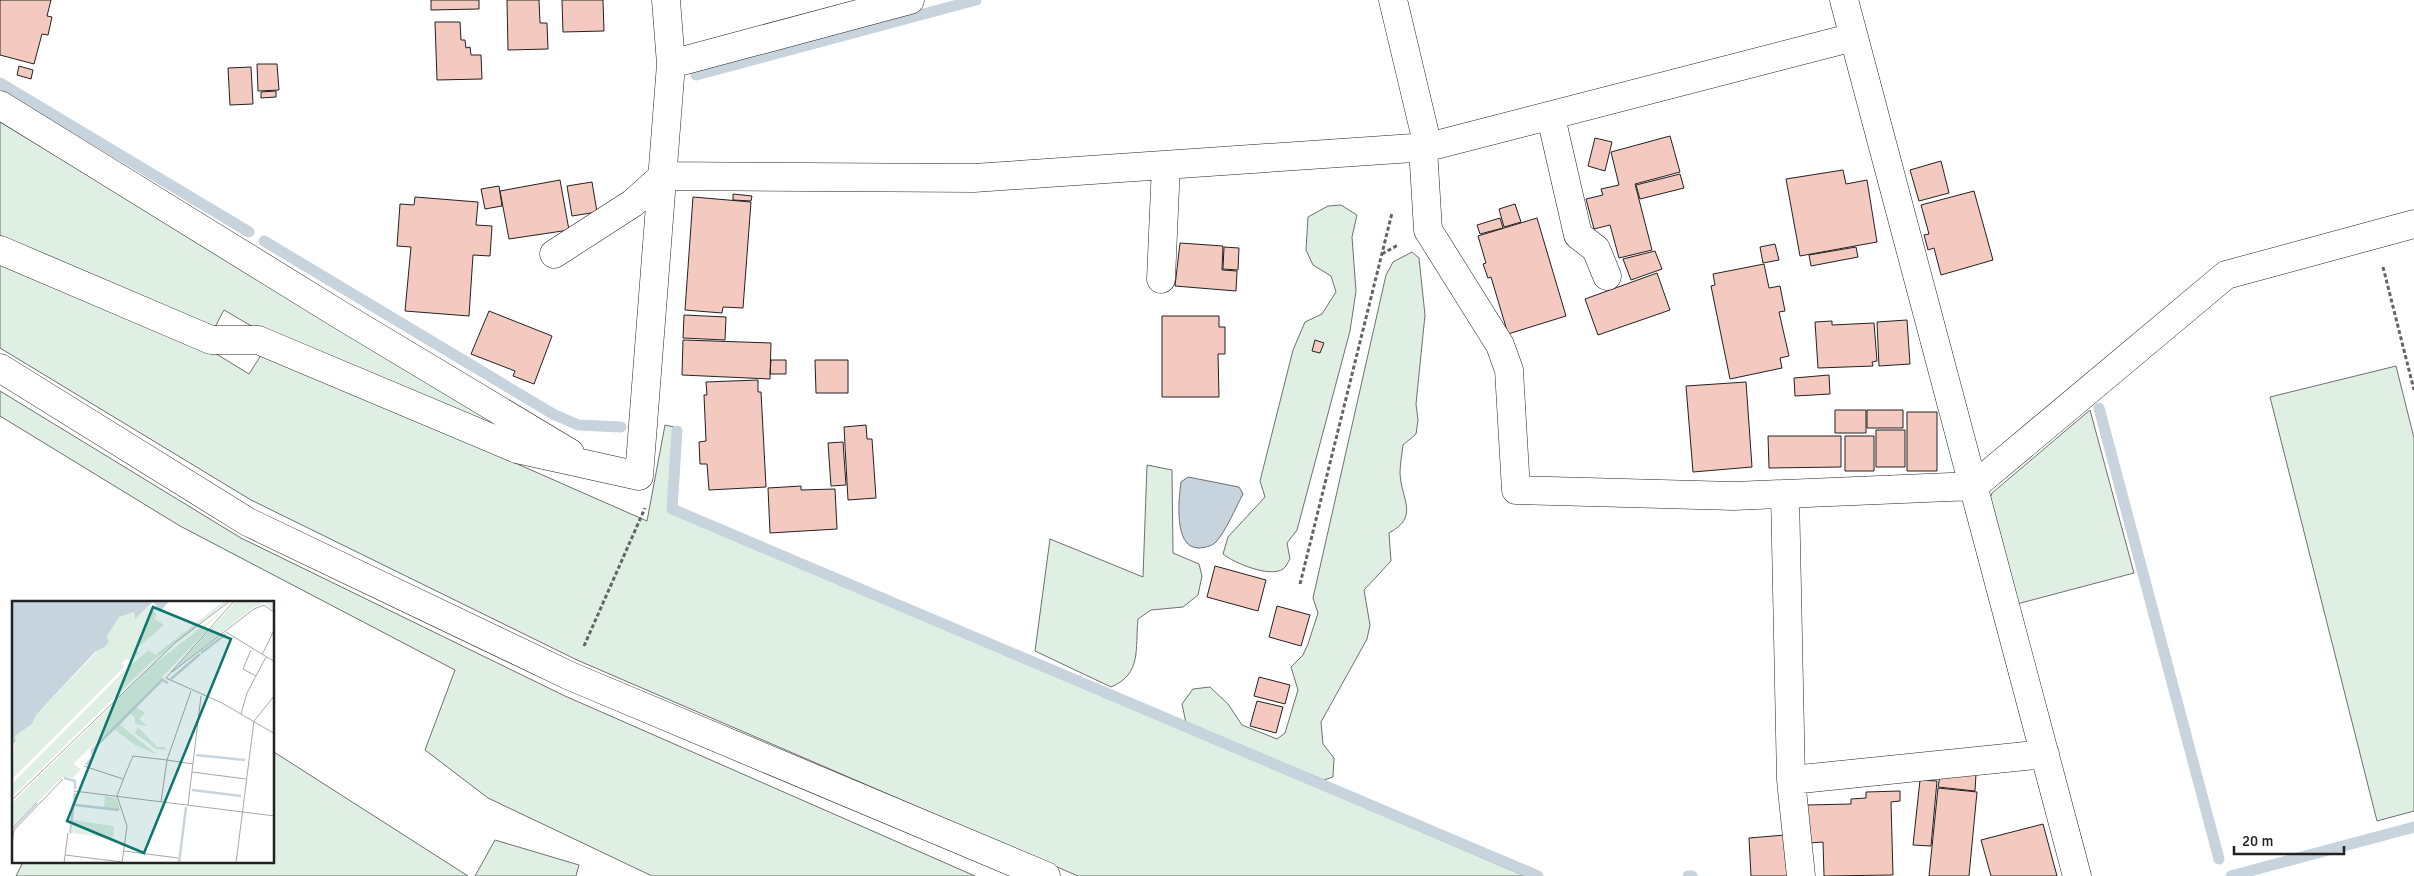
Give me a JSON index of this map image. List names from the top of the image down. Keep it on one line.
{"scale_bar":"20 m"}
